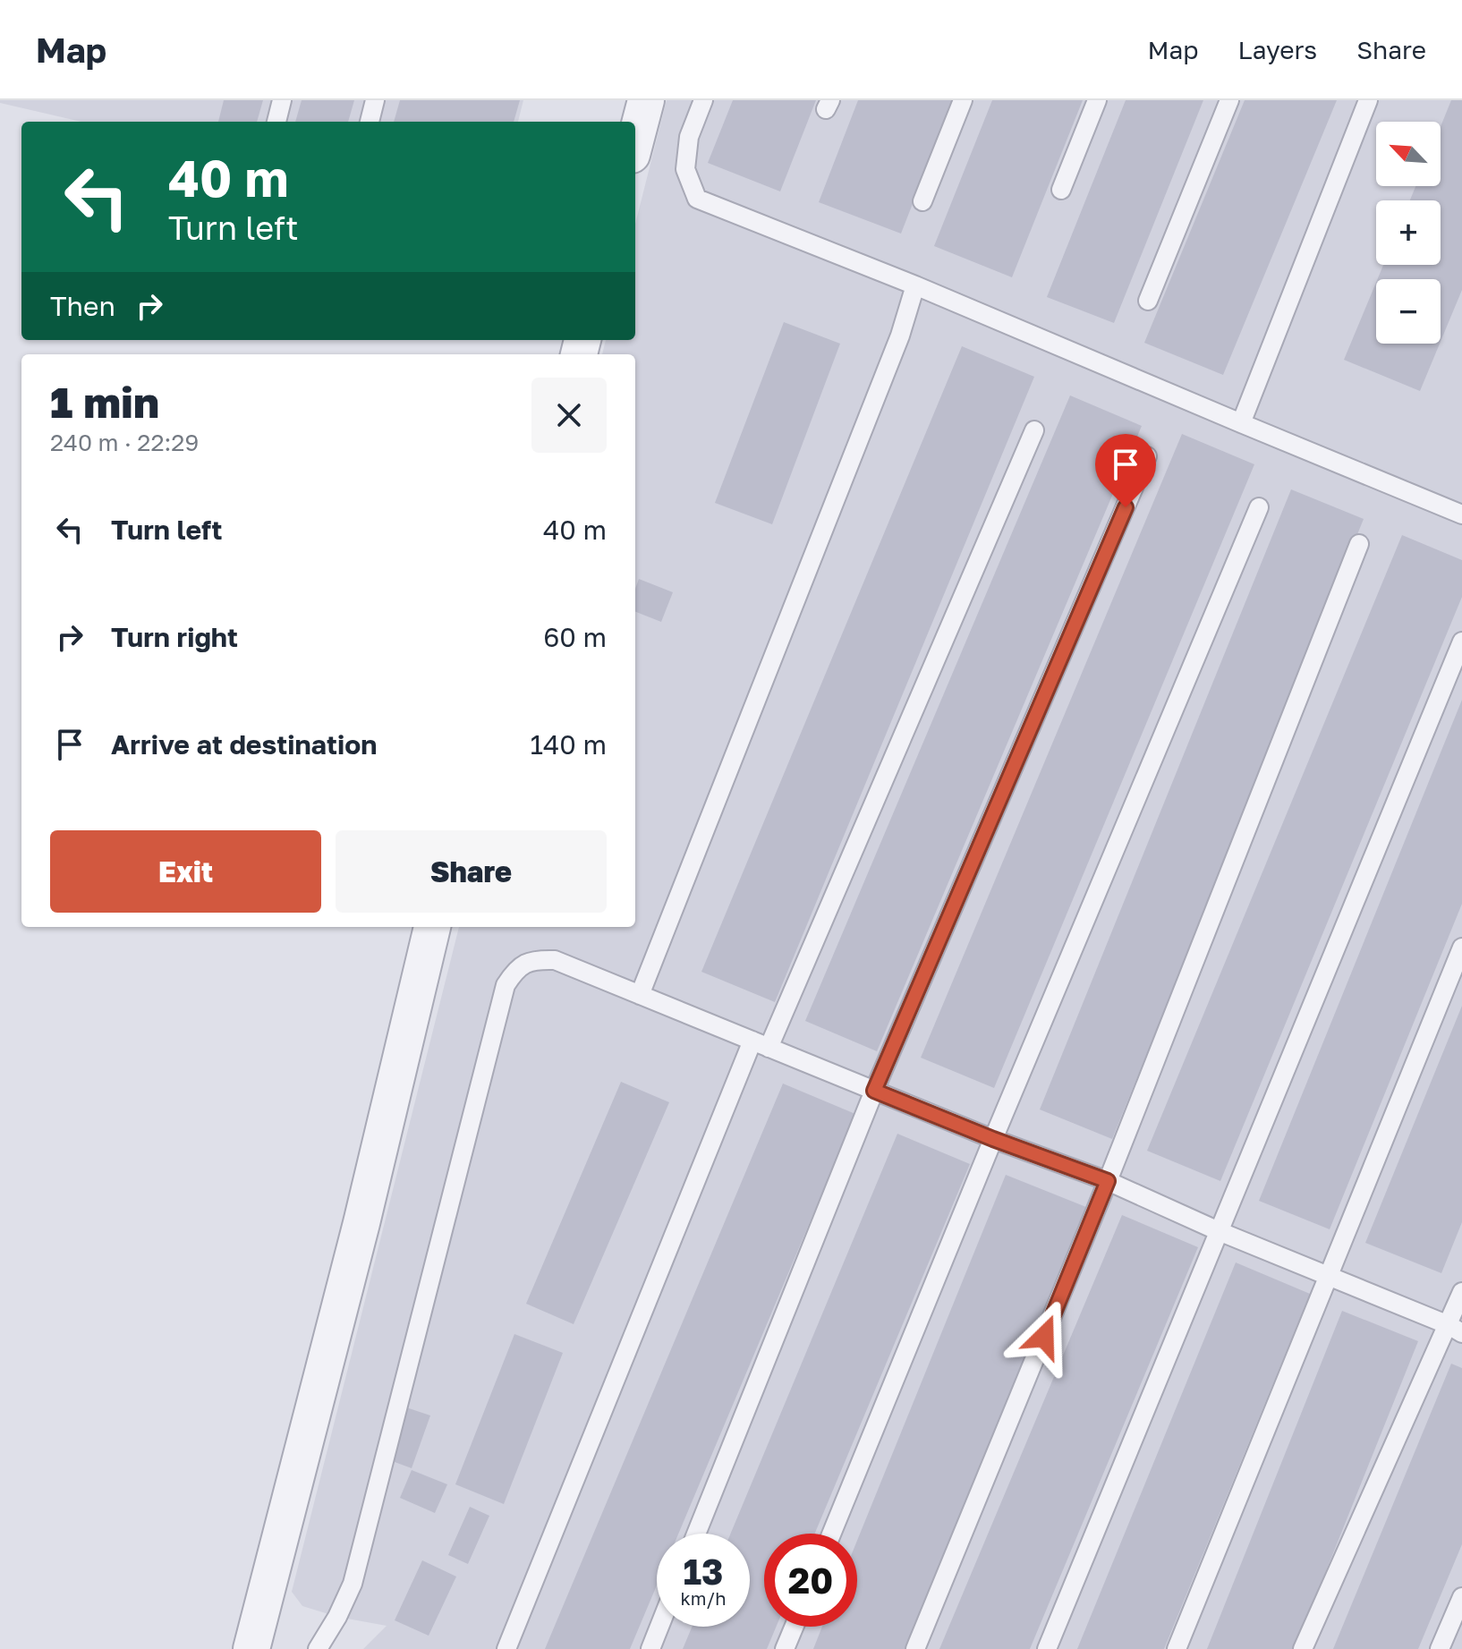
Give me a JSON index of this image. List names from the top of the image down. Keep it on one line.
{"north":"top left","page":{"header":"Map","nav":["Map","Layers","Share"],"map_buttons":["+","−"],"turn":["40 m","Turn left"],"then":"Then","heading":["1 min","240 m · 22:29"],"list":[{"name":"Turn left","value":"40 m"},{"name":"Turn right","value":"60 m"},{"name":"Arrive at destination","value":"140 m"}],"buttons":["Exit","Share"],"speed":"13 km/h","limit":"20"}}
